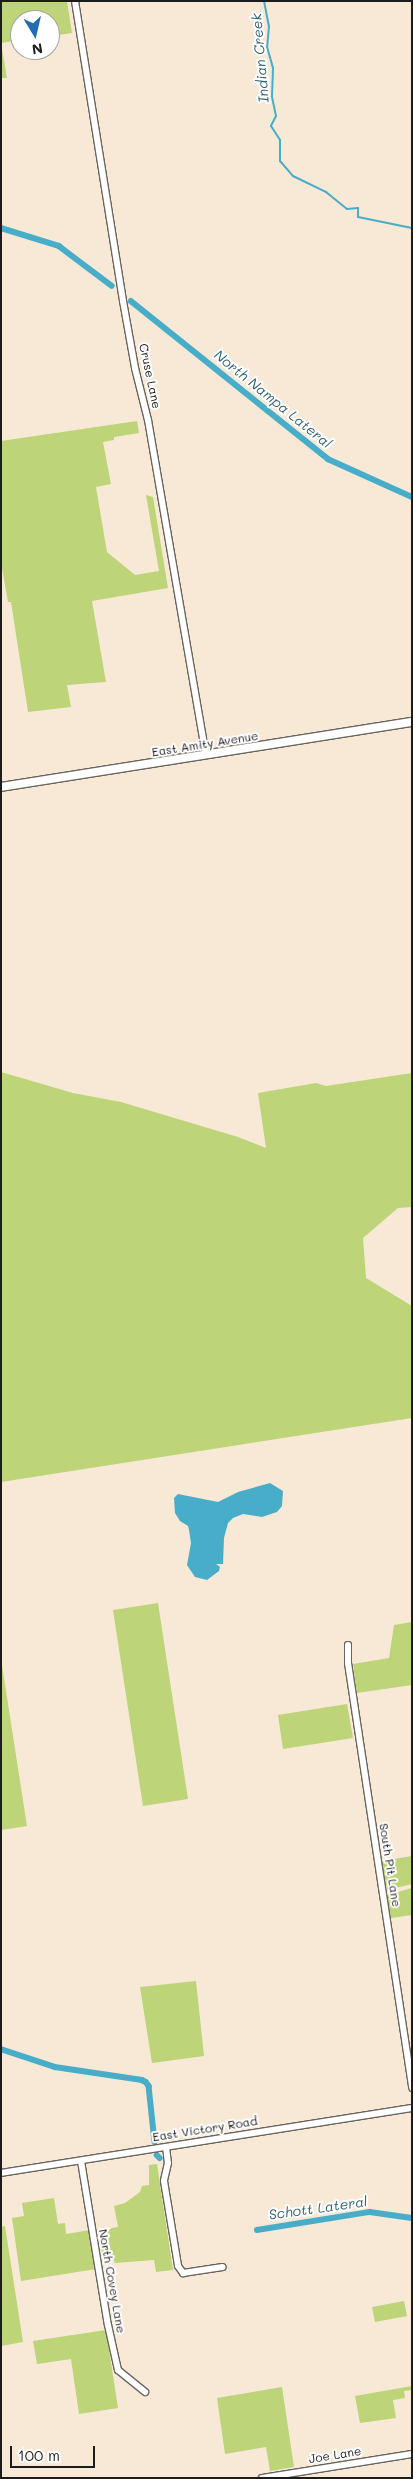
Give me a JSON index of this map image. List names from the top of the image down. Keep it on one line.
{"streets":{"main road":["East Amity Avenue"],"street":["Cruse Lane","South Pit Lane","East Victory Road","North Covey Lane","Joe Lane"]},"crossings":[["Cruse Lane","East Amity Avenue"],["East Victory Road","North Covey Lane"]],"water":["Indian Creek","North Nampa Lateral","Schott Lateral"],"scale_bar":"100 m","north":"bottom"}
